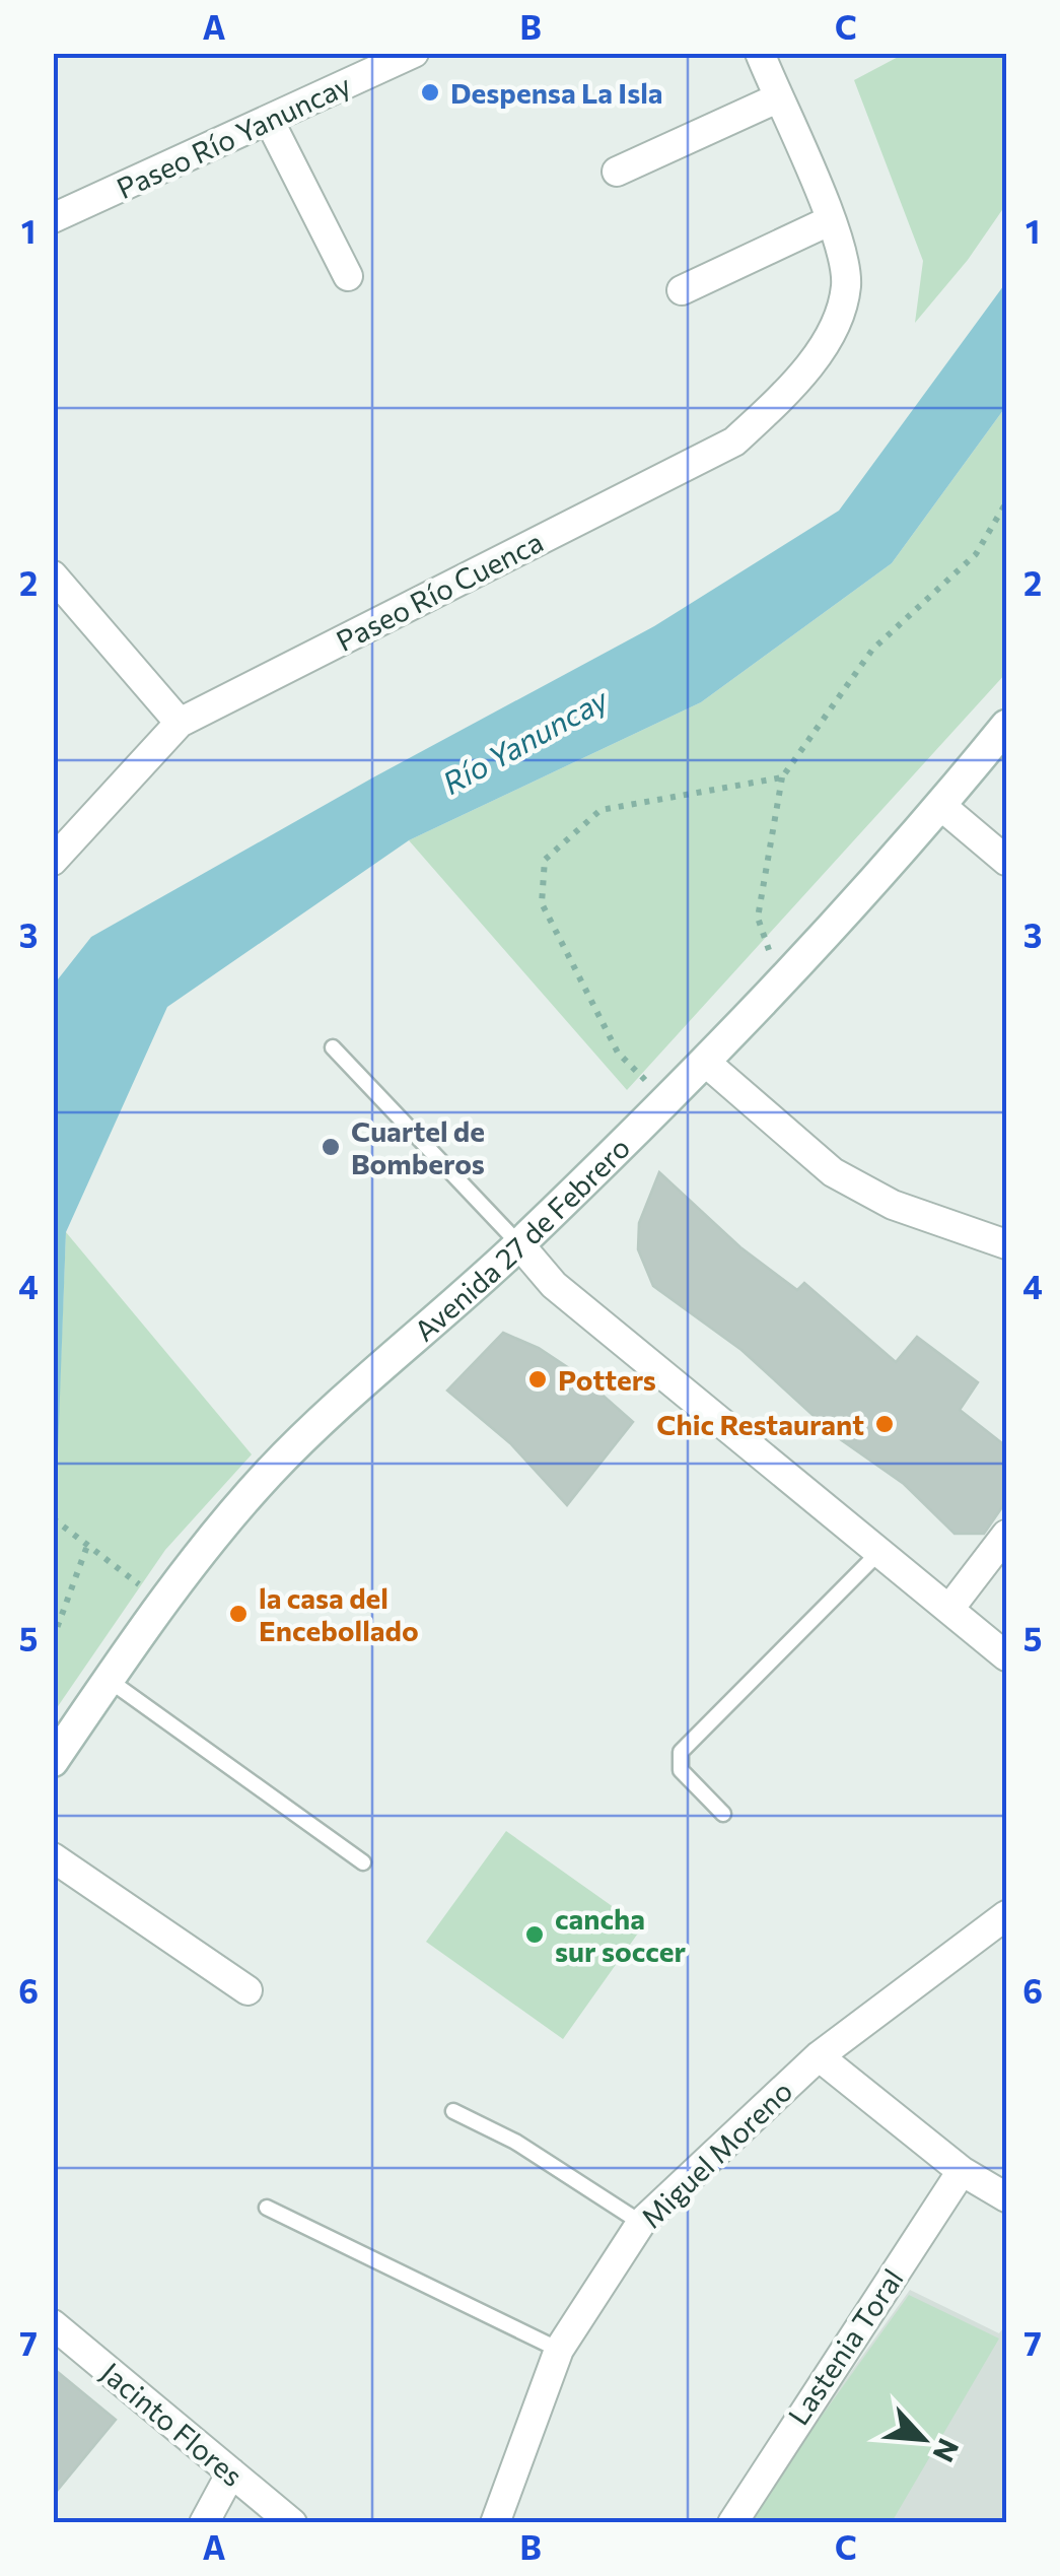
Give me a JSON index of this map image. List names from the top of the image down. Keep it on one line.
{"streets":{"street":["Paseo Río Yanuncay","Paseo Río Cuenca","Avenida 27 de Febrero","Miguel Moreno","Lastenia Toral","Jacinto Flores"]},"water":["Río Yanuncay"],"places":["Despensa La Isla","Cuartel de Bomberos","Potters","Chic Restaurant","la casa del Encebollado","cancha sur soccer"],"north":"bottom right","grid":{"columns":["A","B","C"],"rows":["1","2","3","4","5","6","7"]}}
